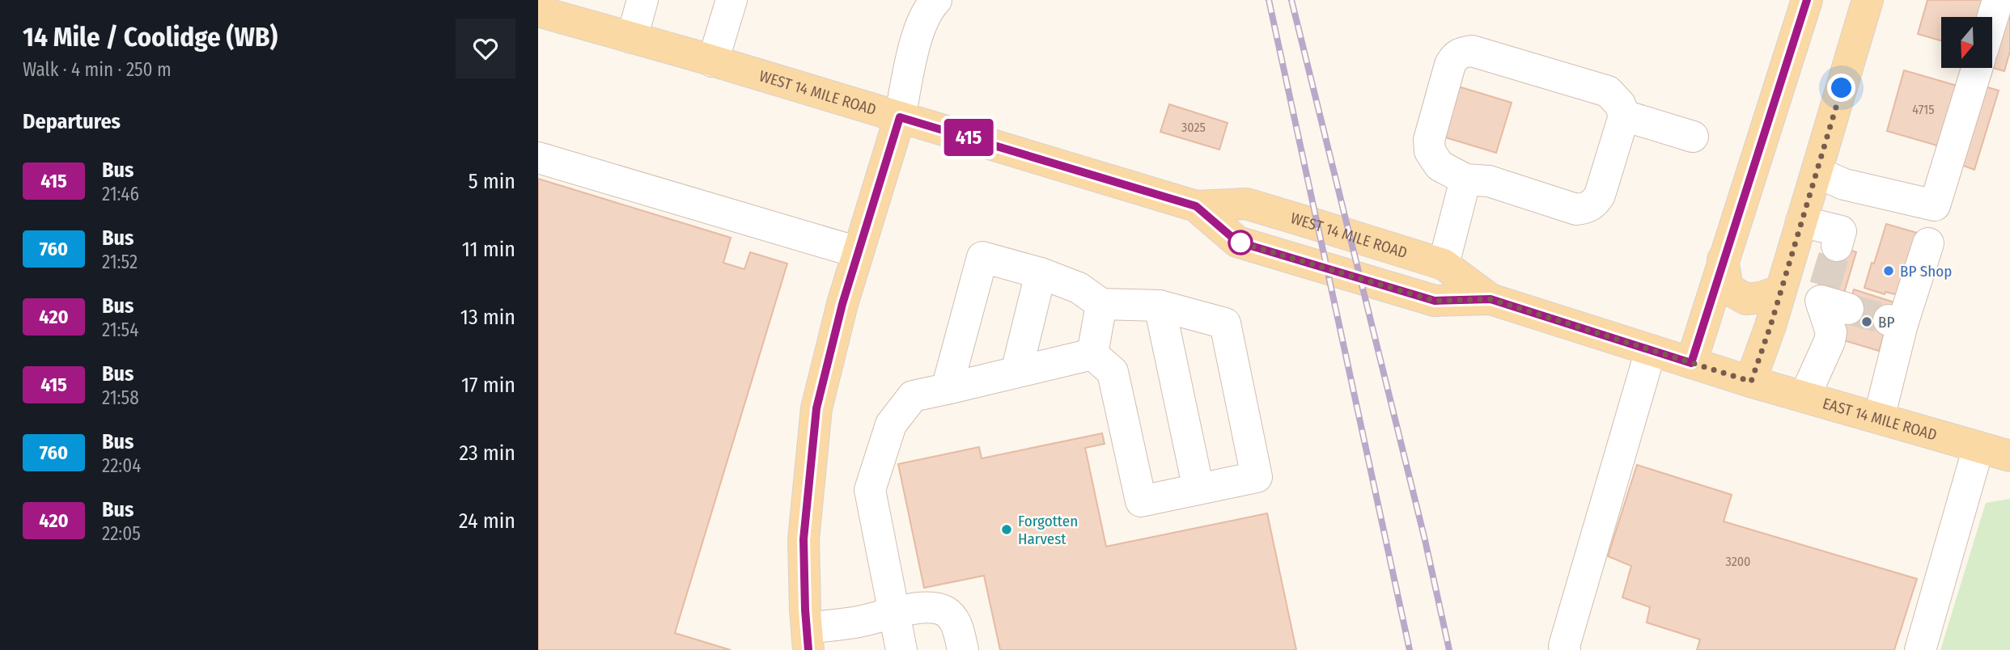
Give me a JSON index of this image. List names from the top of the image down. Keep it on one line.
{"streets":{"main road":["WEST 14 MILE ROAD","EAST 14 MILE ROAD"]},"crossings":[["WEST 14 MILE ROAD","EAST 14 MILE ROAD"]],"places":["BP Shop","BP","Forgotten Harvest"],"lines":["bus line 415"],"house_numbers":["4715","3025","3200"],"north":"bottom","page":{"heading":[["14 Mile / Coolidge (WB)","Walk · 4 min · 250 m"],"Departures"],"on_map":"415","list":[{"mark":"415","name":"Bus","note":"21:46","value":"5 min"},{"mark":"760","name":"Bus","note":"21:52","value":"11 min"},{"mark":"420","name":"Bus","note":"21:54","value":"13 min"},{"mark":"415","name":"Bus","note":"21:58","value":"17 min"},{"mark":"760","name":"Bus","note":"22:04","value":"23 min"},{"mark":"420","name":"Bus","note":"22:05","value":"24 min"}]}}
